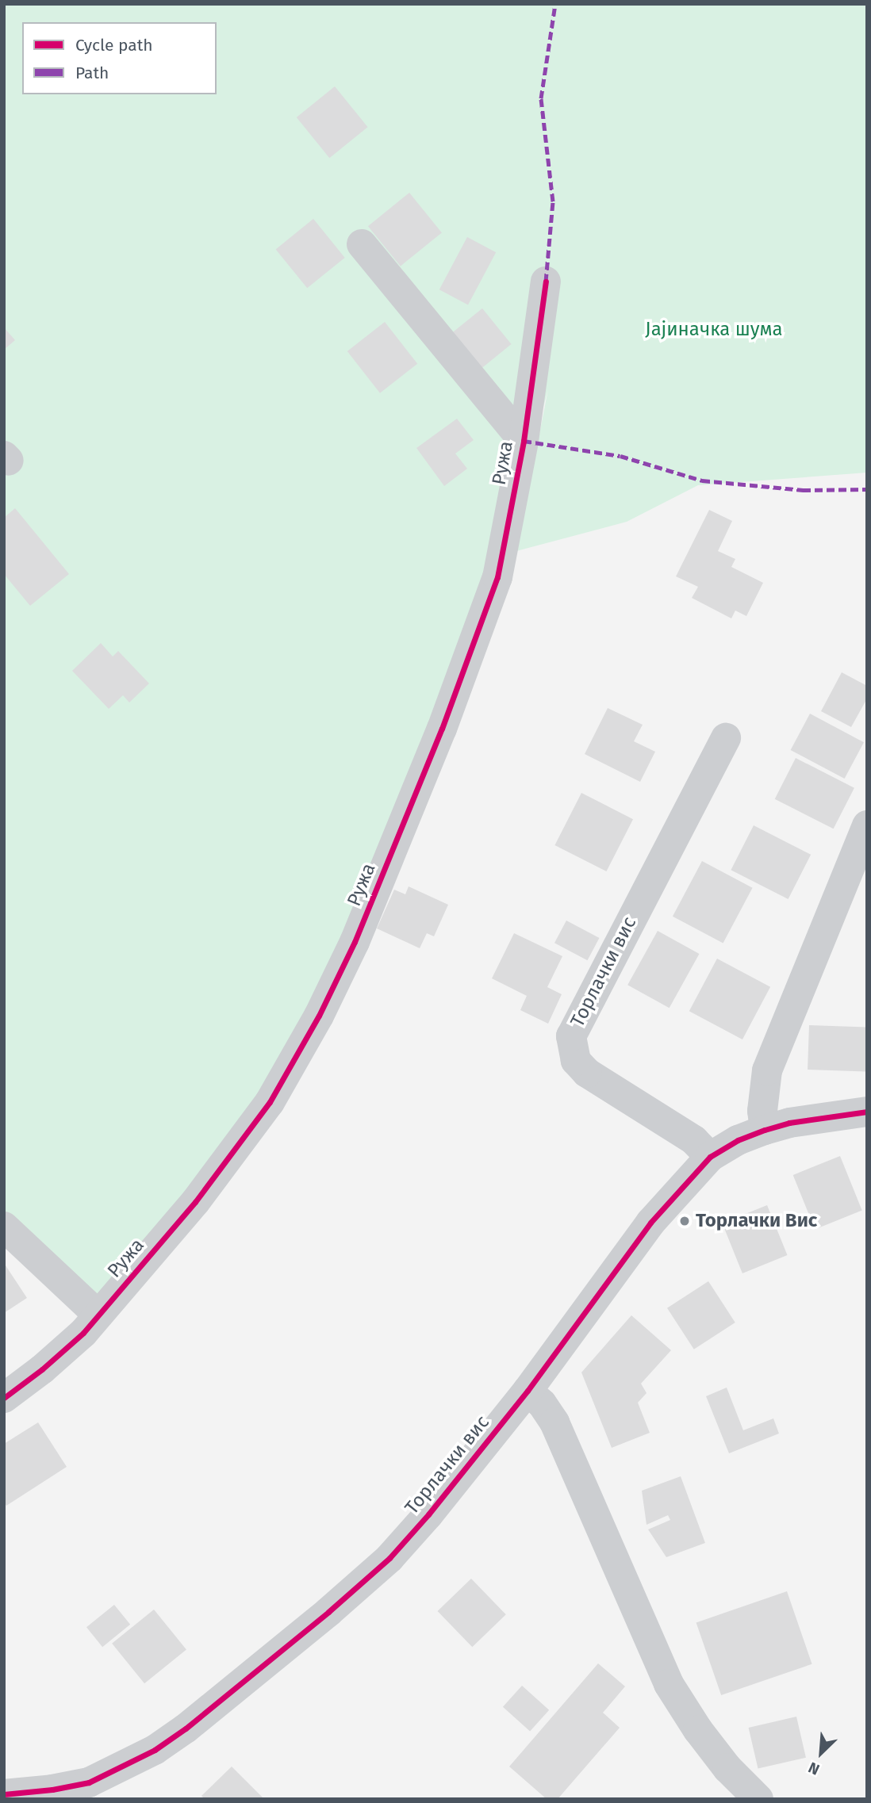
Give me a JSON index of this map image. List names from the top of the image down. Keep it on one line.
{"streets":{"street":["Ружа","Торлачки вис"]},"parks":["Јајиначка шума"],"places":["Торлачки Вис"],"legend":["Cycle path","Path"],"north":"bottom left"}
